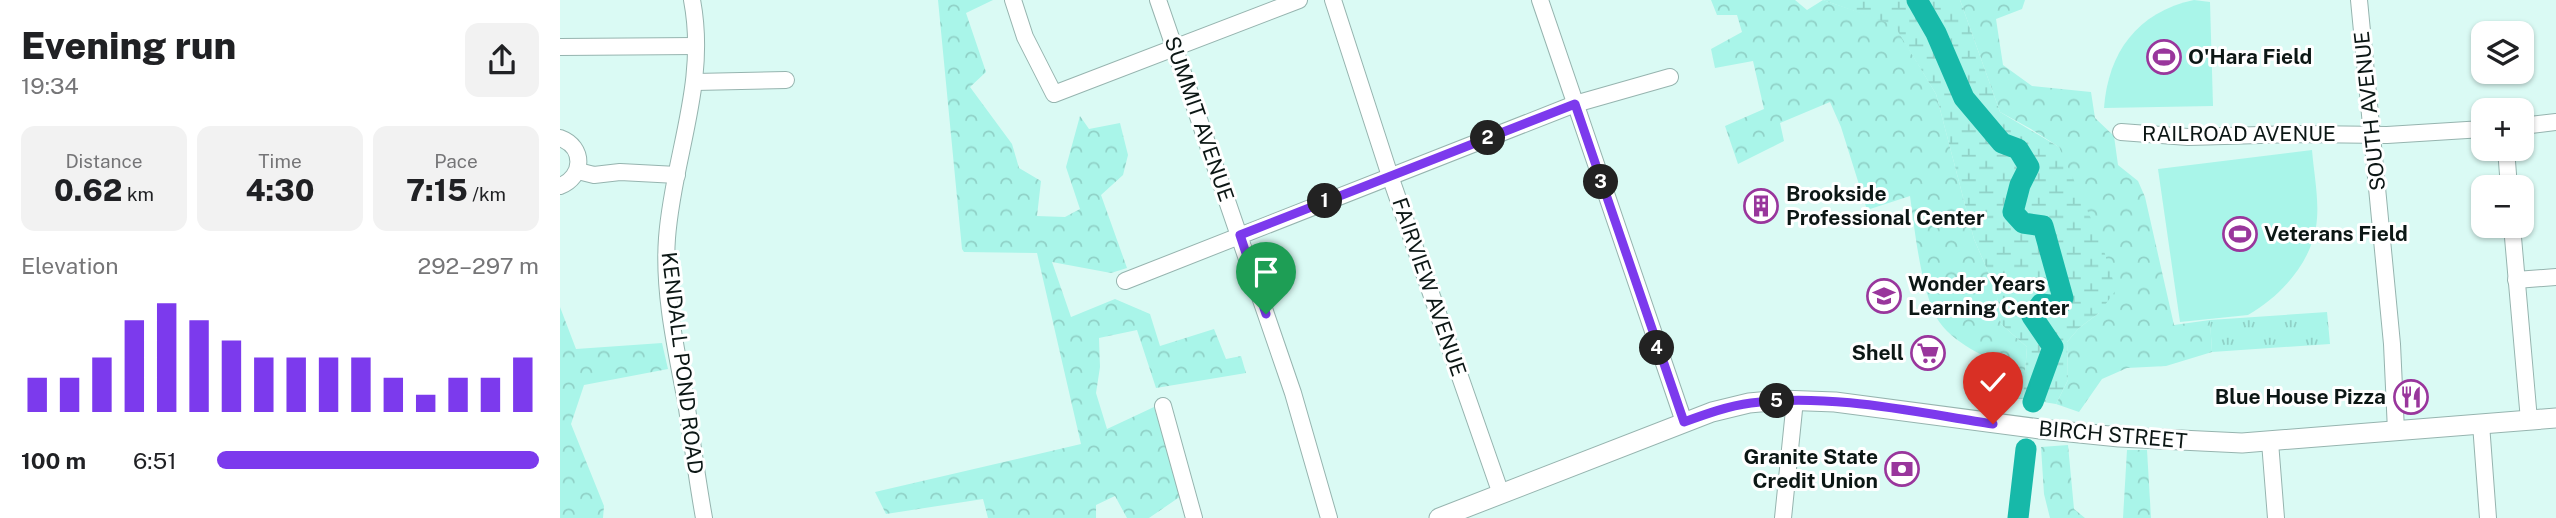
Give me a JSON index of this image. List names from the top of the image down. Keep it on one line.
{"streets":{"main road":["BIRCH STREET"],"street":["SOUTH AVENUE","SUMMIT AVENUE","RAILROAD AVENUE","FAIRVIEW AVENUE","KENDALL POND ROAD"]},"crossings":[["SOUTH AVENUE","RAILROAD AVENUE"],["SOUTH AVENUE","BIRCH STREET"],["FAIRVIEW AVENUE","BIRCH STREET"]],"places":{"sports":["O'Hara Field","Veterans Field"],"building":["Brookside Professional Center"],"school or university":["Wonder Years Learning Center"],"supermarket":["Shell"],"restaurant":["Blue House Pizza"],"bank":["Granite State Credit Union"]},"page":{"heading":["Evening run","19:34"],"map_buttons":["+","−"],"stats":[["Distance","0.62 km"],["Time","4:30"],["Pace","7:15 /km"]],"pins":["2","3","1","4","5"],"chart":["Elevation","292–297 m"],"list":[{"name":"100 m","note":"6:51"}]}}
